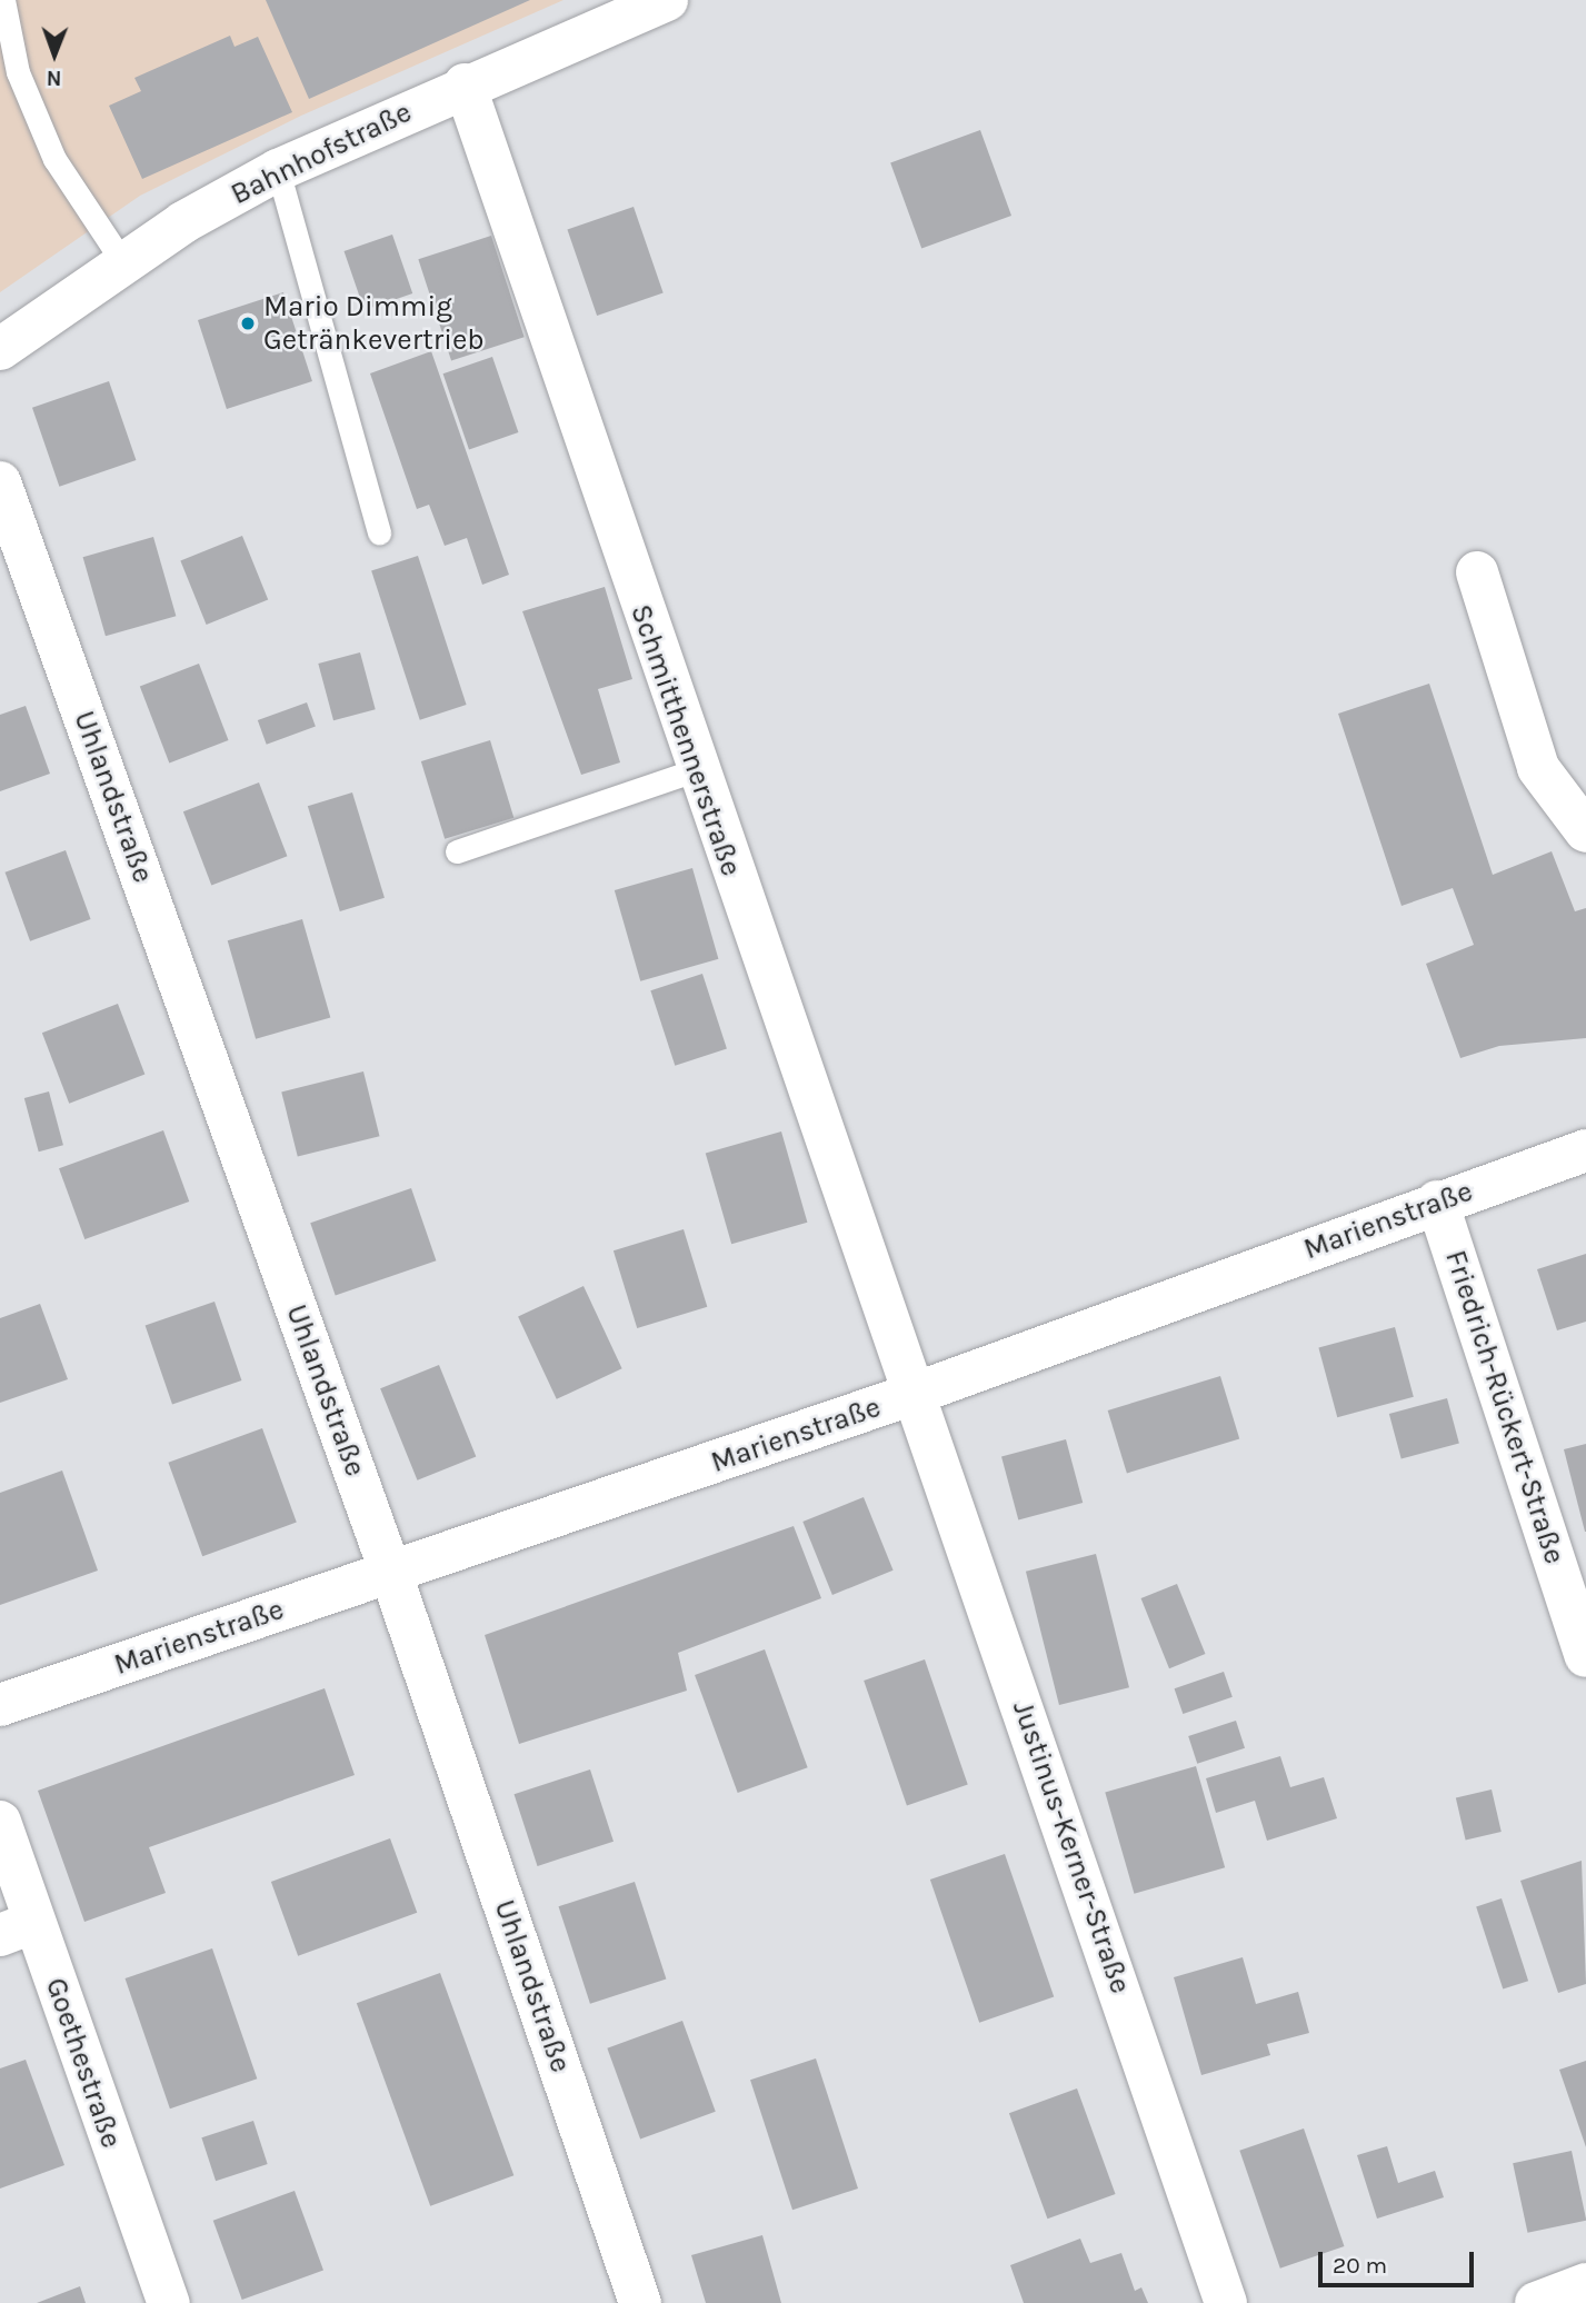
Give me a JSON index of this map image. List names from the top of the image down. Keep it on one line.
{"streets":{"street":["Bahnhofstraße","Schmitthennerstraße","Uhlandstraße","Marienstraße","Friedrich-Rückert-Straße","Justinus-Kerner-Straße","Goethestraße"]},"crossings":[["Bahnhofstraße","Schmitthennerstraße"],["Schmitthennerstraße","Marienstraße"],["Schmitthennerstraße","Justinus-Kerner-Straße"],["Uhlandstraße","Marienstraße"],["Marienstraße","Friedrich-Rückert-Straße"],["Marienstraße","Justinus-Kerner-Straße"]],"places":["Mario Dimmig Getränkevertrieb"],"scale_bar":"20 m","north":"bottom"}
